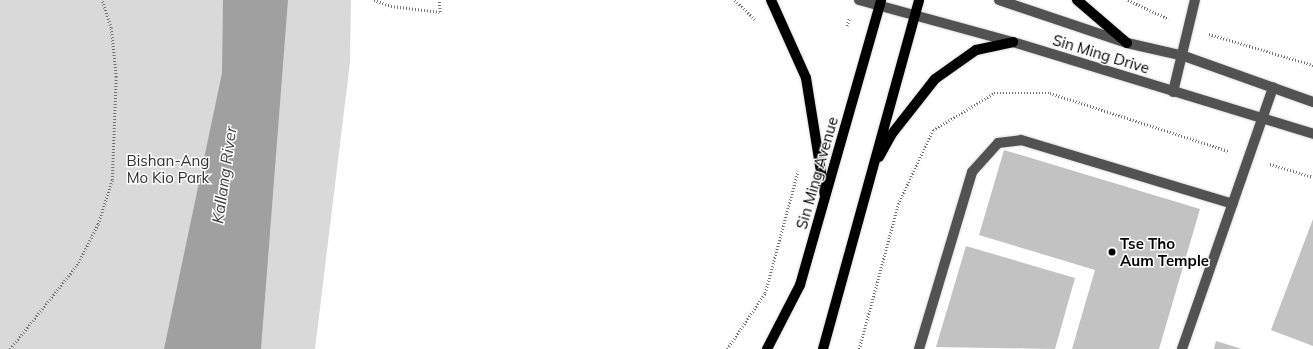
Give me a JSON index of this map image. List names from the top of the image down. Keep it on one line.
{"streets":{"main road":["Sin Ming Avenue"],"street":["Sin Ming Drive"]},"crossings":[["Sin Ming Drive","Sin Ming Avenue"]],"water":["Kallang River"],"parks":["Bishan-Ang Mo Kio Park"],"places":["Tse Tho Aum Temple"]}
